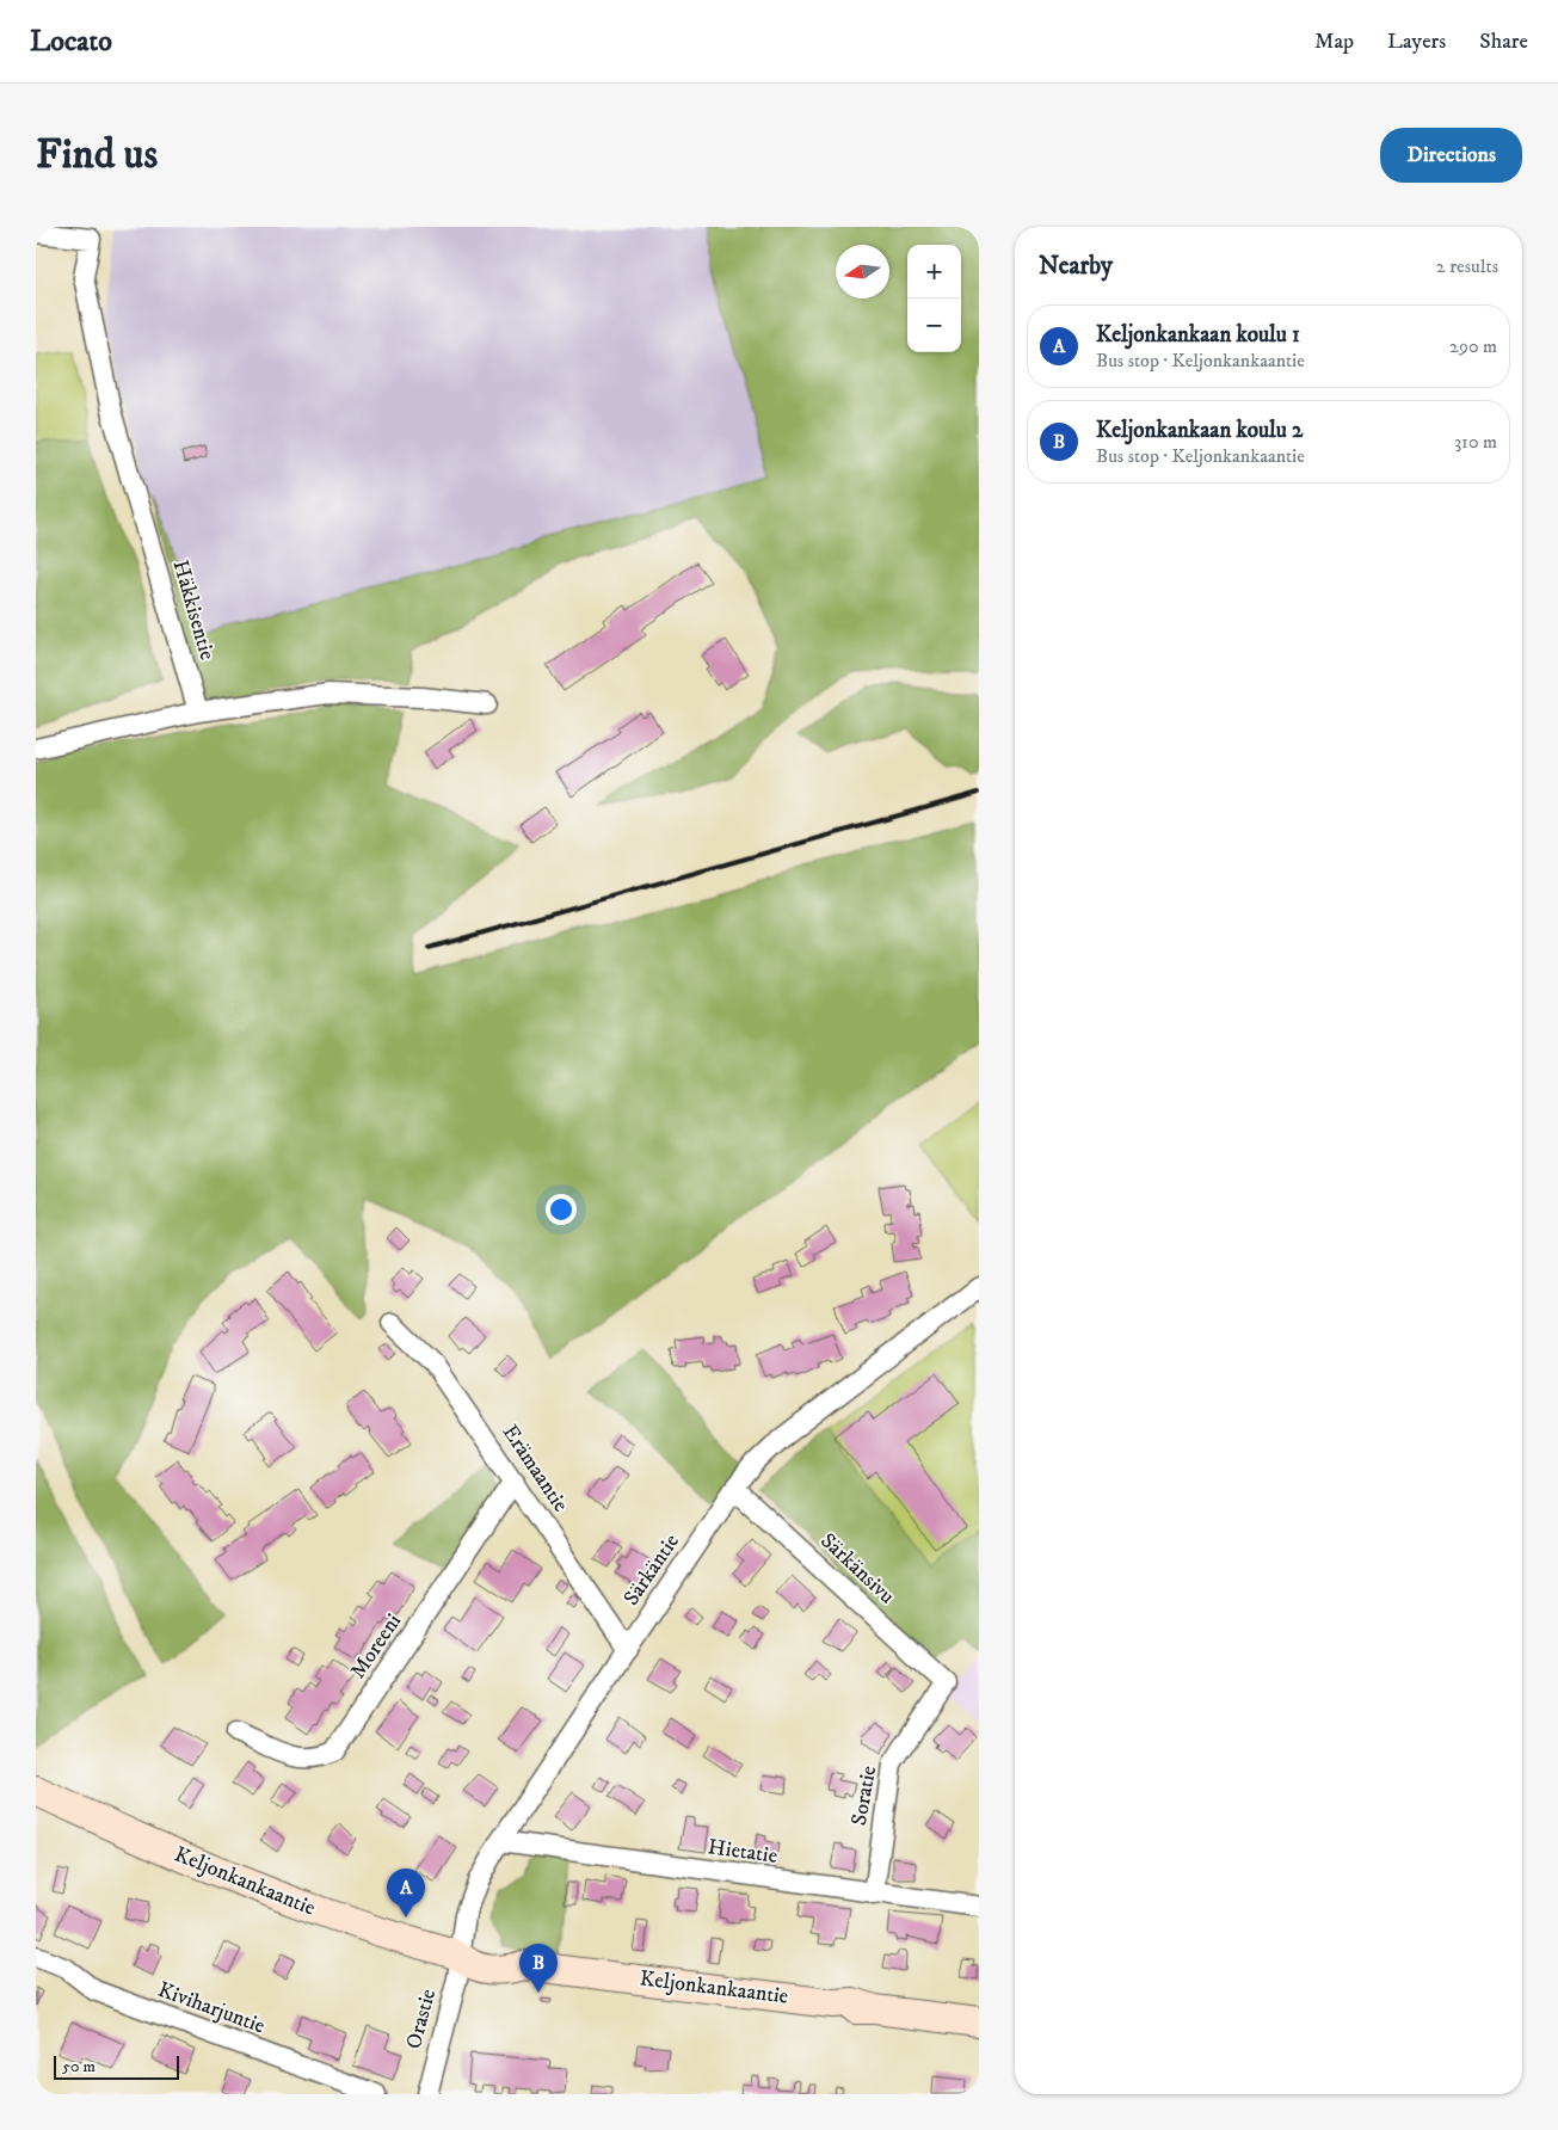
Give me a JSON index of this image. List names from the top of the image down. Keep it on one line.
{"streets":{"main road":["Keljonkankaantie"],"street":["Häkkisentie","Erämaantie","Särkänsivu","Särkäntie","Moreeni","Soratie","Hietatie","Kiviharjuntie","Orastie"]},"crossings":[["Erämaantie","Särkäntie"],["Erämaantie","Moreeni"],["Särkänsivu","Särkäntie"],["Särkänsivu","Soratie"],["Särkäntie","Hietatie"],["Särkäntie","Keljonkankaantie"],["Särkäntie","Orastie"],["Soratie","Hietatie"],["Keljonkankaantie","Orastie"]],"scale_bar":"50 m","north":"left","page":{"header":"Locato","nav":["Map","Layers","Share"],"buttons":"Directions","title":"Find us","heading":["Nearby","2 results"],"map_buttons":["+","−"],"list":[{"mark":"A","name":"Keljonkankaan koulu 1","note":"Bus stop · Keljonkankaantie","value":"290 m"},{"mark":"B","name":"Keljonkankaan koulu 2","note":"Bus stop · Keljonkankaantie","value":"310 m"}],"pins":["A","B"],"scale":"50 m"}}
